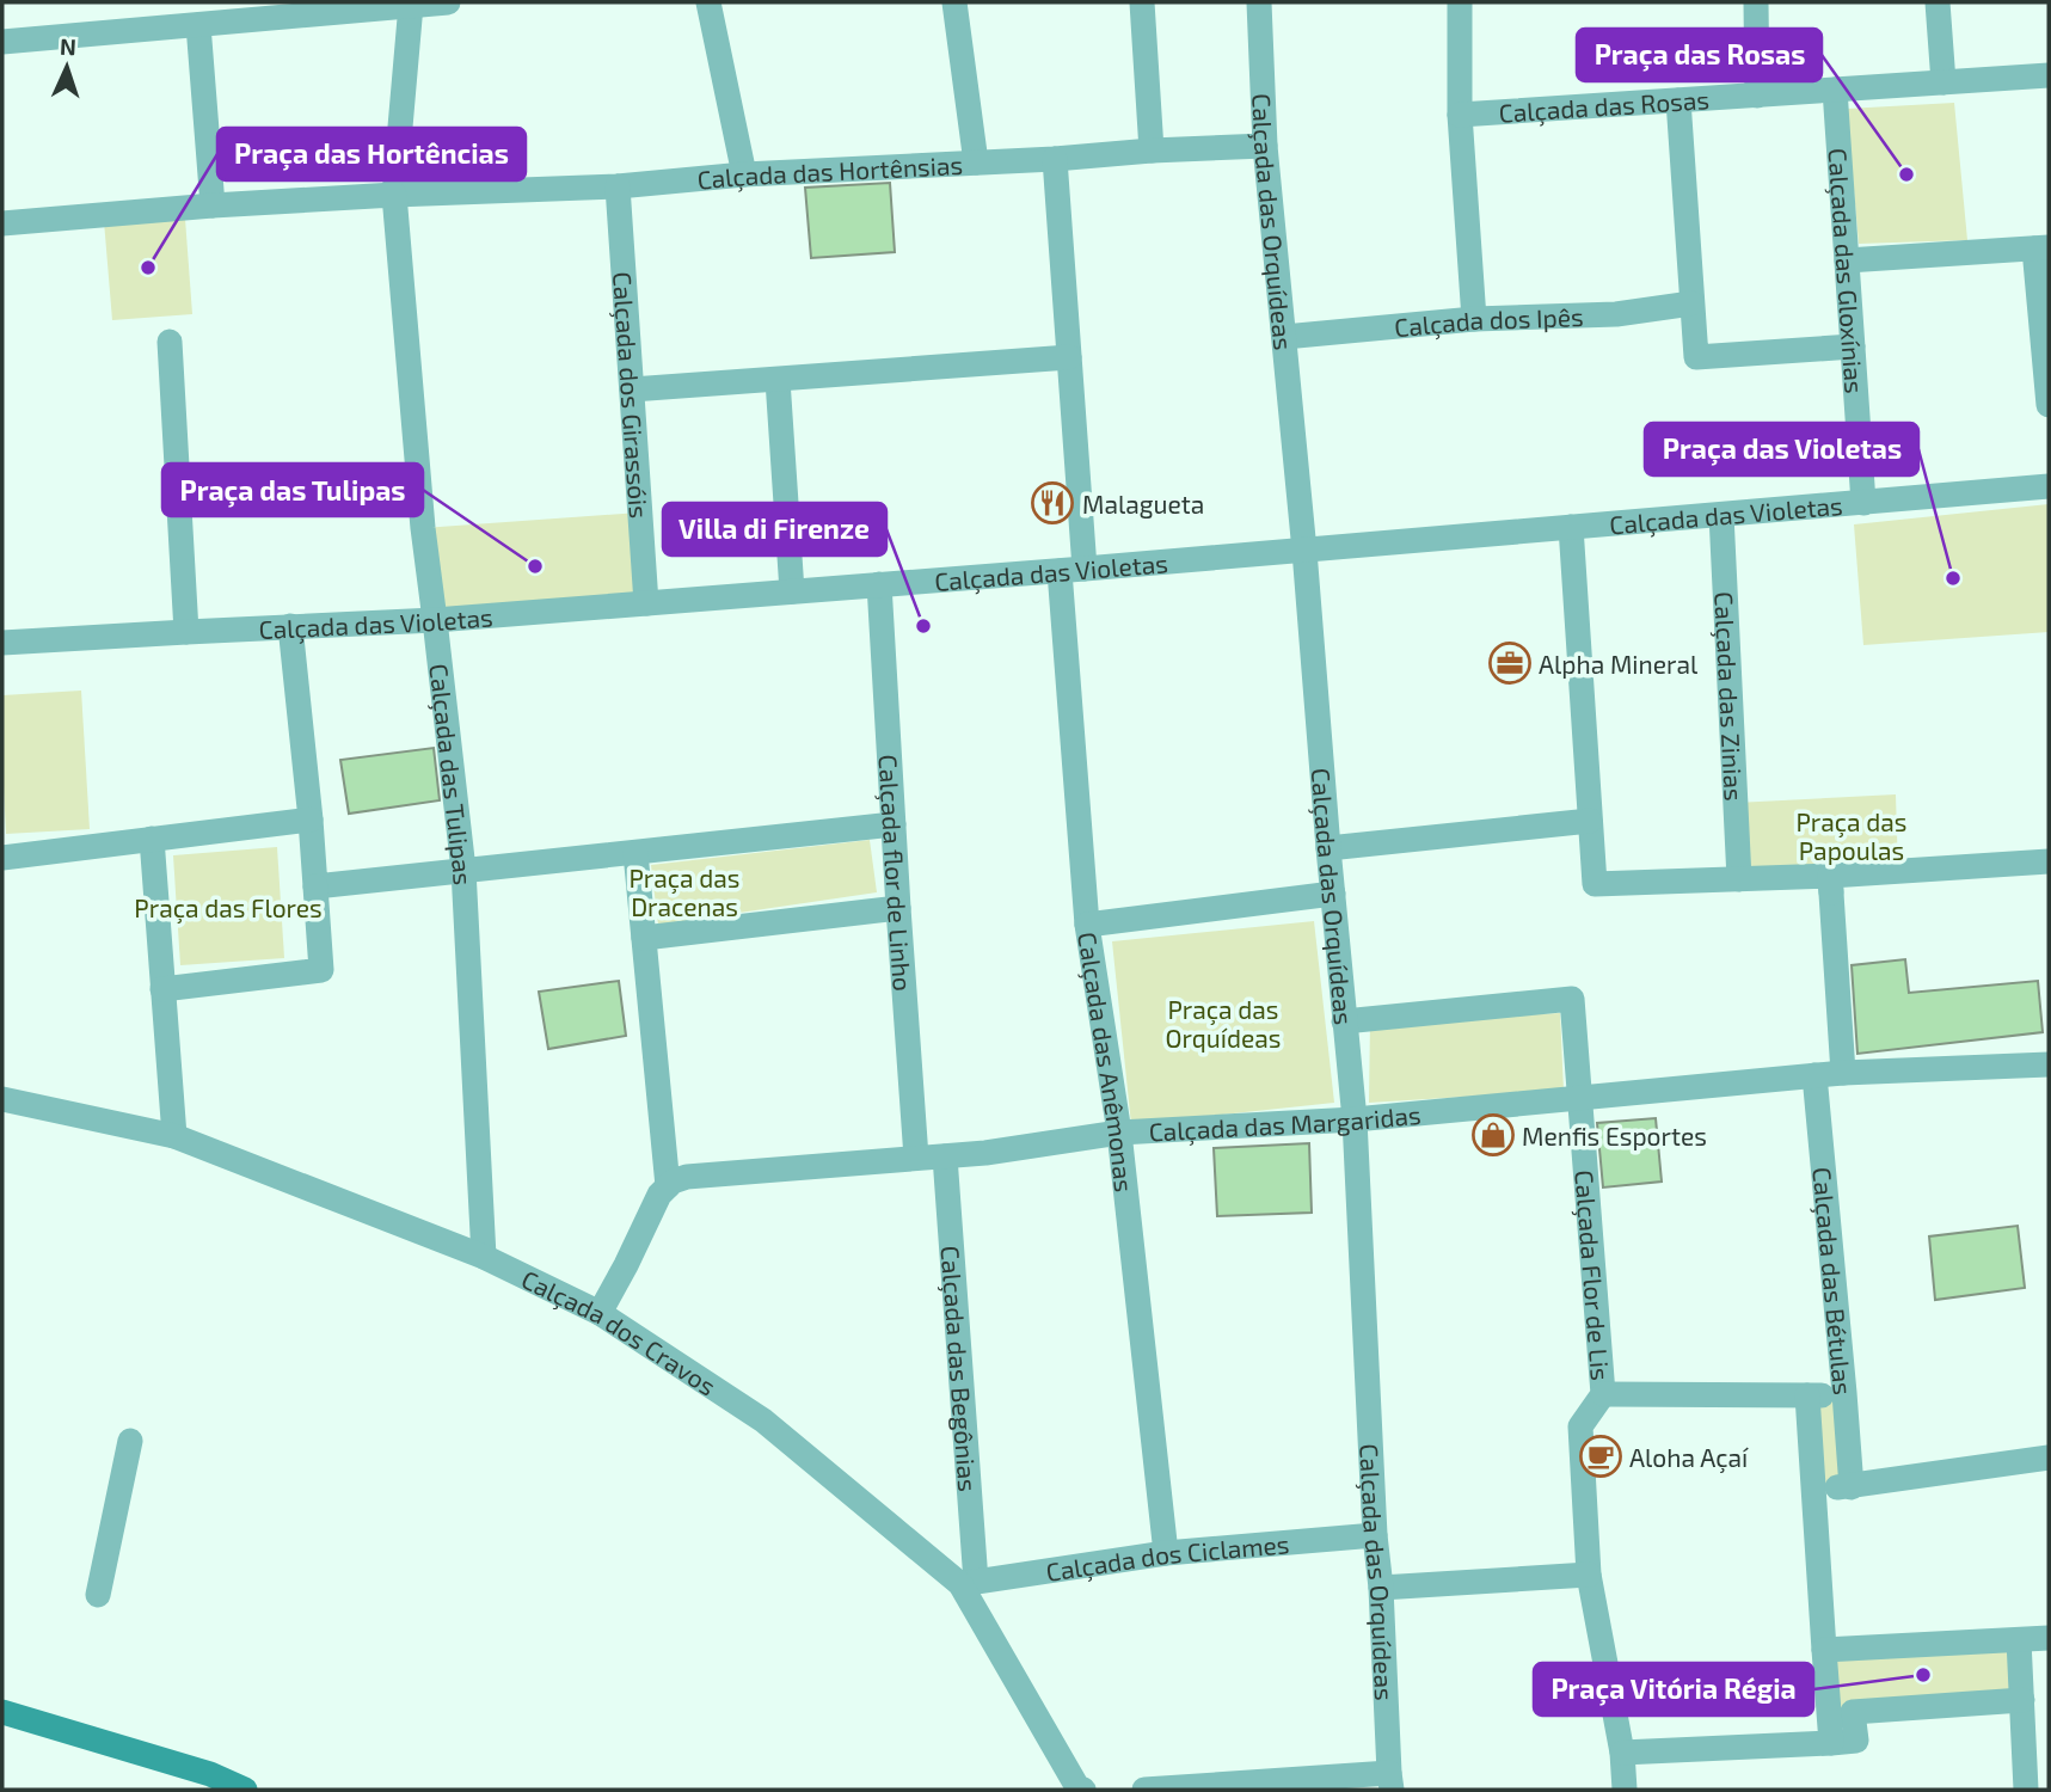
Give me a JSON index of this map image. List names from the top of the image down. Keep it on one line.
{"streets":{"street":["Calçada das Rosas","Calçada das Hortênsias","Calçada das Orquídeas","Calçada das Gloxínias","Calçada dos Ipês","Calçada dos Girassóis","Calçada das Violetas","Calçada das Zinias","Calçada das Tulipas","Calçada flor de Linho","Calçada das Anêmonas","Calçada das Margaridas","Calçada Flor de Lis","Calçada das Bétulas","Calçada dos Cravos","Calçada das Begônias","Calçada dos Ciclames"]},"crossings":[["Calçada das Rosas","Calçada das Gloxínias"],["Calçada das Hortênsias","Calçada das Orquídeas"],["Calçada das Hortênsias","Calçada dos Girassóis"],["Calçada das Hortênsias","Calçada das Tulipas"],["Calçada das Hortênsias","Calçada das Anêmonas"],["Calçada das Orquídeas","Calçada dos Ipês"],["Calçada das Orquídeas","Calçada das Violetas"],["Calçada das Orquídeas","Calçada das Margaridas"],["Calçada das Orquídeas","Calçada Flor de Lis"],["Calçada das Orquídeas","Calçada dos Ciclames"],["Calçada das Gloxínias","Calçada das Violetas"],["Calçada dos Girassóis","Calçada das Violetas"],["Calçada das Violetas","Calçada das Zinias"],["Calçada das Violetas","Calçada das Tulipas"],["Calçada das Violetas","Calçada flor de Linho"],["Calçada das Violetas","Calçada das Anêmonas"],["Calçada das Tulipas","Calçada dos Cravos"],["Calçada flor de Linho","Calçada das Margaridas"],["Calçada das Anêmonas","Calçada das Margaridas"],["Calçada das Anêmonas","Calçada dos Ciclames"],["Calçada das Margaridas","Calçada Flor de Lis"],["Calçada das Margaridas","Calçada das Bétulas"],["Calçada das Margaridas","Calçada das Begônias"],["Calçada dos Cravos","Calçada das Begônias"],["Calçada dos Cravos","Calçada dos Ciclames"],["Calçada das Begônias","Calçada dos Ciclames"]],"parks":["Praça das Papoulas","Praça das Dracenas","Praça das Flores","Praça das Orquídeas"],"places":{"other":["Praça das Rosas","Praça das Hortências","Praça das Tulipas","Praça das Violetas","Villa di Firenze","Praça Vitória Régia"],"restaurant":["Malagueta"],"office":["Alpha Mineral"],"shop":["Menfis Esportes"],"cafe":["Aloha Açaí"]},"north":"top"}
